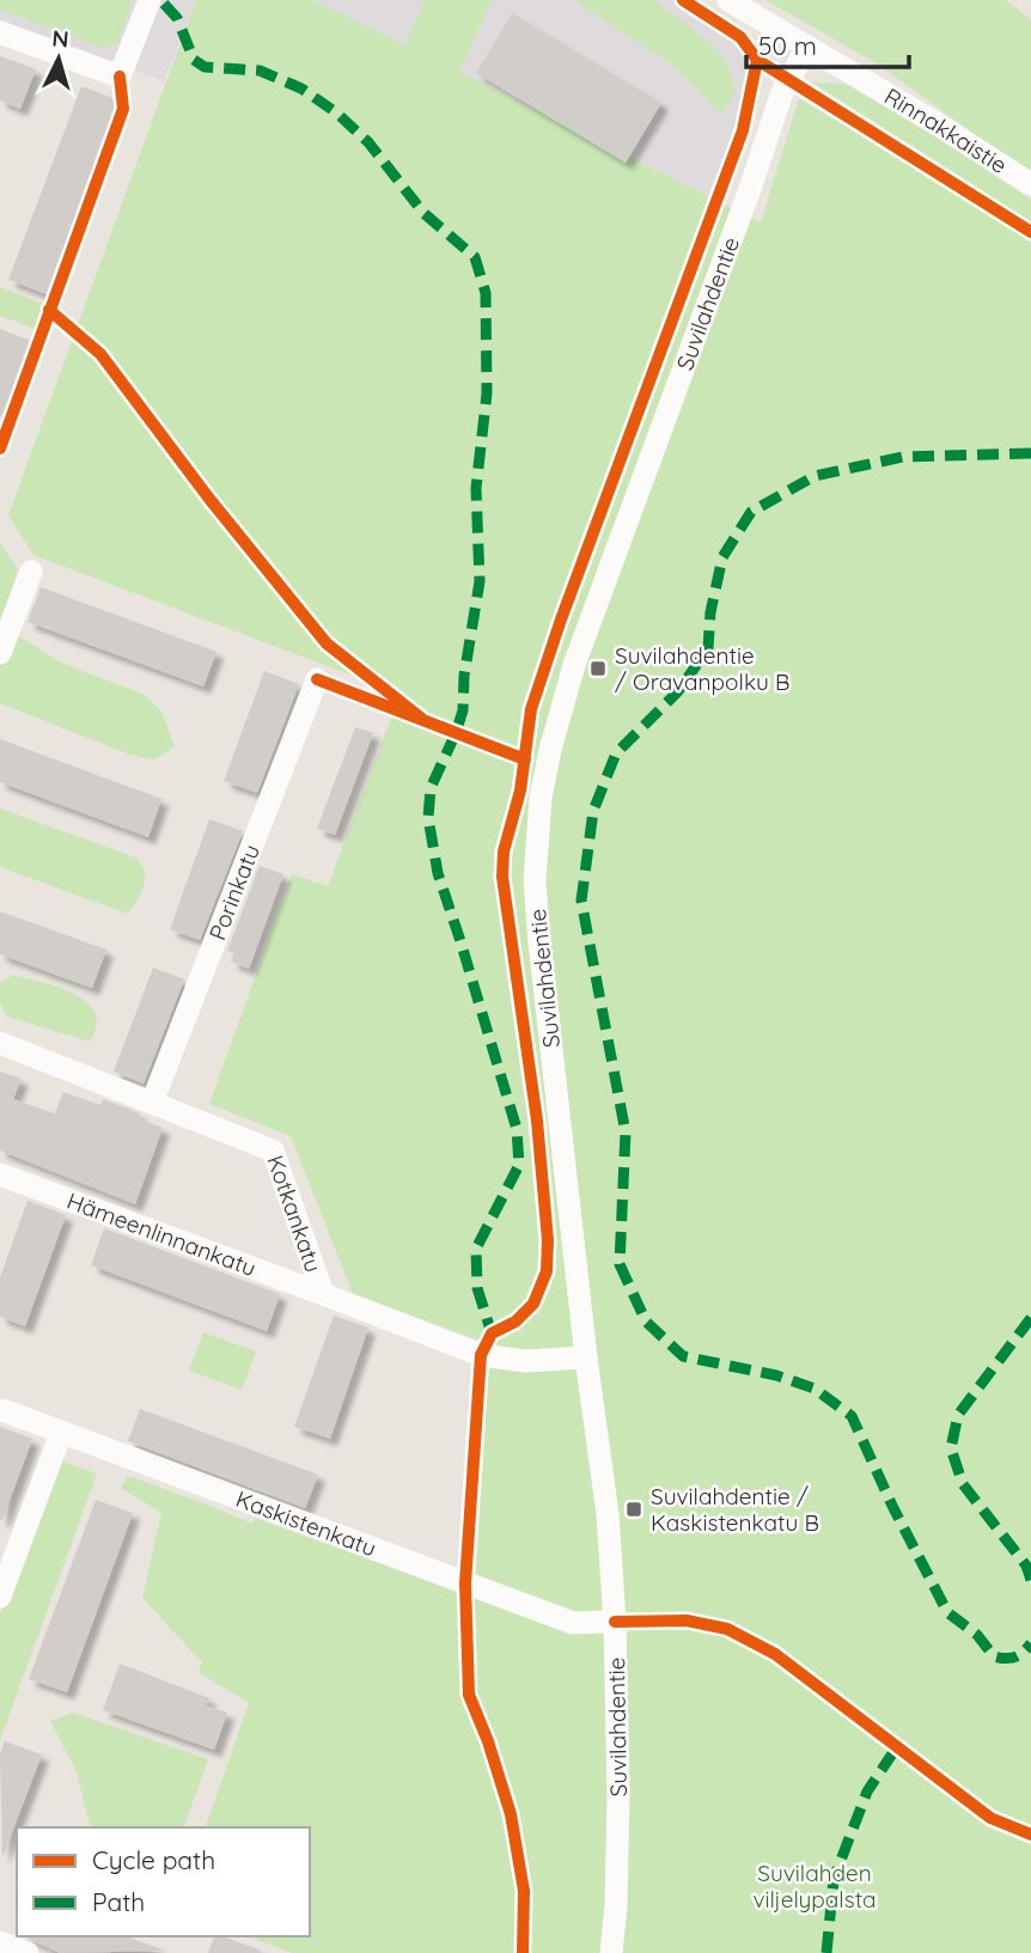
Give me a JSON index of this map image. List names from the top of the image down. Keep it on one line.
{"streets":{"street":["Rinnakkaistie","Suvilahdentie","Porinkatu","Kotkankatu","Hämeenlinnankatu","Kaskistenkatu"]},"crossings":[["Rinnakkaistie","Suvilahdentie"],["Suvilahdentie","Kotkankatu"],["Suvilahdentie","Kaskistenkatu"],["Porinkatu","Kotkankatu"],["Kotkankatu","Hämeenlinnankatu"]],"parks":["Suvilahden viljelypalsta"],"places":{"transit":["Suvilahdentie / Oravanpolku B","Suvilahdentie / Kaskistenkatu B"]},"legend":["Cycle path","Path"],"scale_bar":"50 m","north":"top"}
